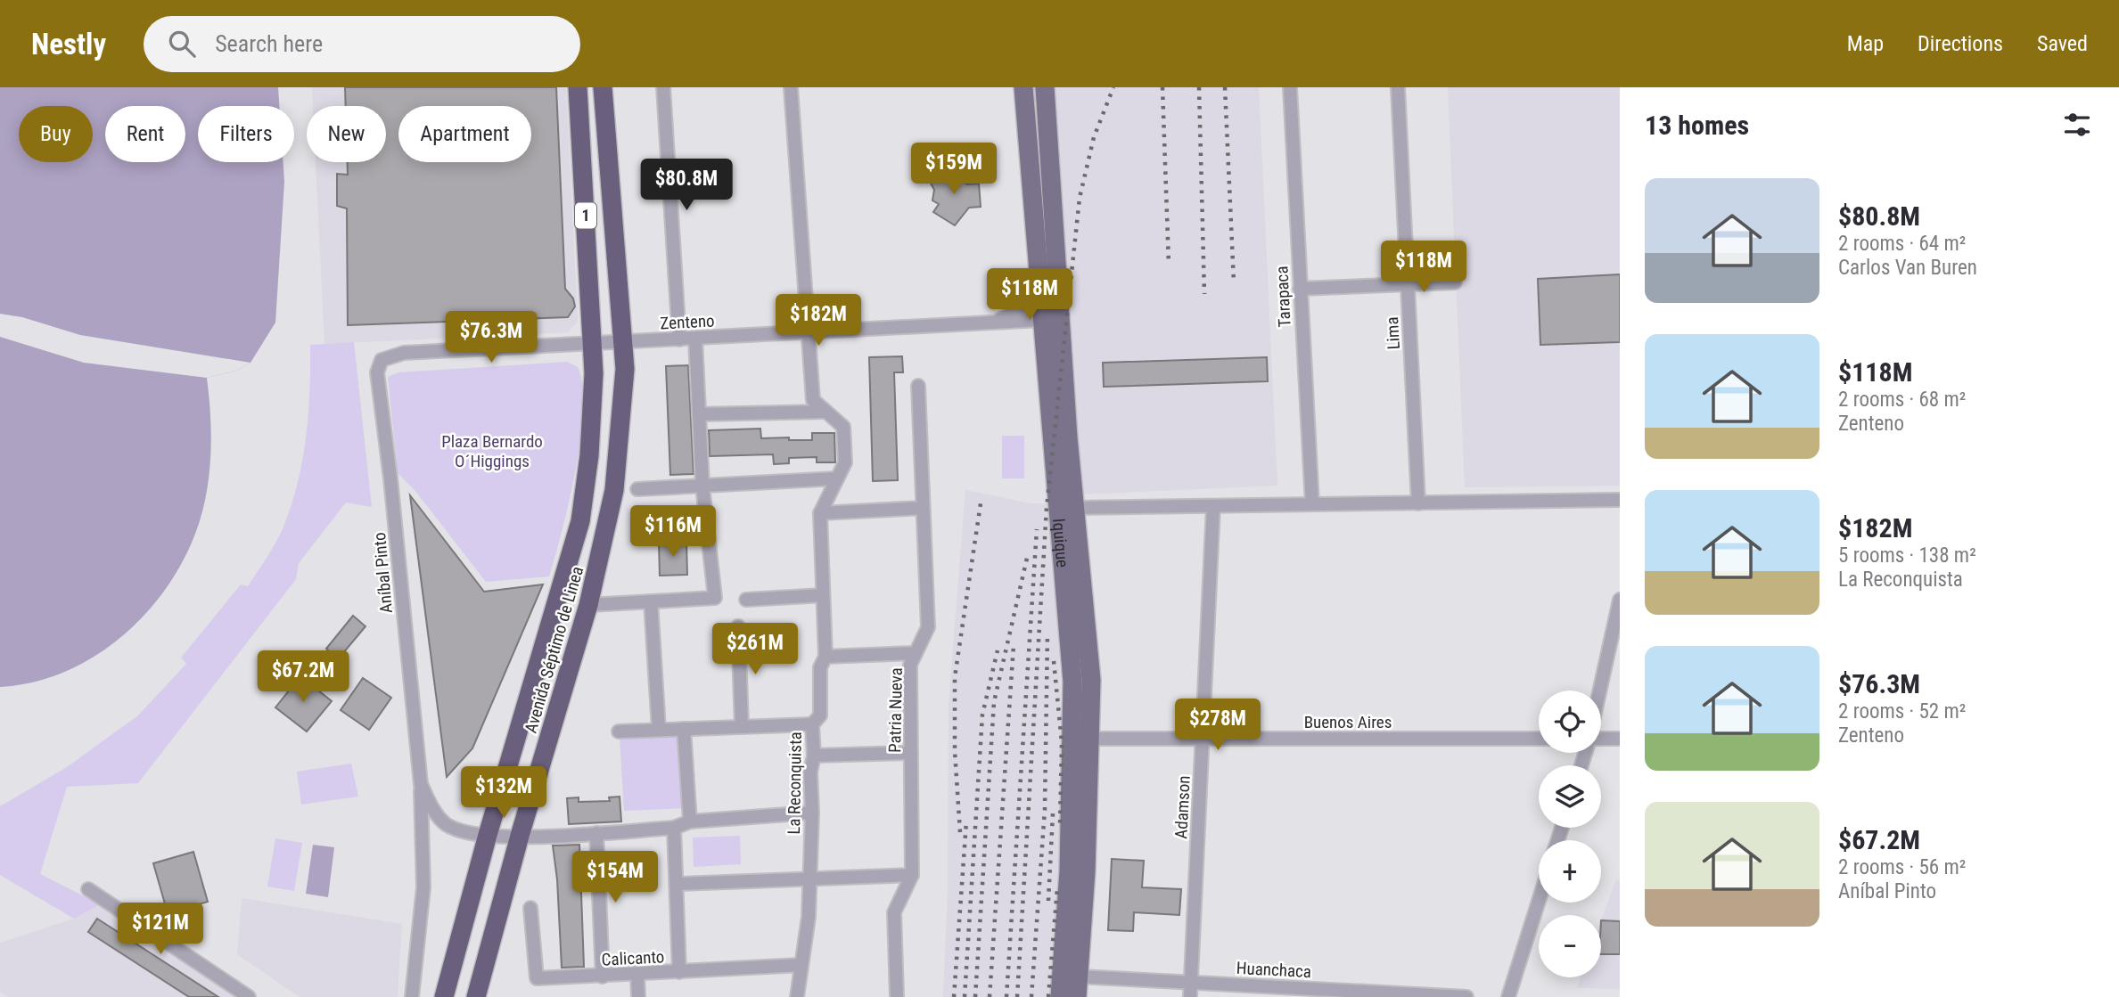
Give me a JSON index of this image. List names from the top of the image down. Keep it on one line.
{"streets":{"highway":["1","Avenida Séptimo de Linea"],"main road":["Iquique"],"street":["Tarapaca","Zenteno","Lima","Aníbal Pinto","Patria Nueva","Buenos Aires","La Reconquista","Adamson","Calicanto","Huanchaca"]},"crossings":[["1","Zenteno"],["1","Avenida Séptimo de Linea"],["Zenteno","Iquique"],["Zenteno","Aníbal Pinto"],["Zenteno","Avenida Séptimo de Linea"],["Zenteno","La Reconquista"],["Iquique","Buenos Aires"],["Iquique","Huanchaca"],["Aníbal Pinto","Avenida Séptimo de Linea"],["Aníbal Pinto","La Reconquista"],["Buenos Aires","Adamson"],["La Reconquista","Calicanto"],["Adamson","Huanchaca"]],"parks":["Plaza Bernardo O´Higgings"],"page":{"header":"Nestly","search":"Search here","nav":["Map","Directions","Saved"],"heading":"13 homes","chip":["Buy","Rent","Filters","New","Apartment"],"price":["$159M","$80.8M","$118M","$118M","$182M","$76.3M","$116M","$261M","$67.2M","$278M","$132M","$154M","$121M"],"list":[{"name":"$80.8M","note":"2 rooms · 64 m² · Carlos Van Buren"},{"name":"$118M","note":"2 rooms · 68 m² · Zenteno"},{"name":"$182M","note":"5 rooms · 138 m² · La Reconquista"},{"name":"$76.3M","note":"2 rooms · 52 m² · Zenteno"},{"name":"$67.2M","note":"2 rooms · 56 m² · Aníbal Pinto"}],"map_buttons":["+","−"]}}
